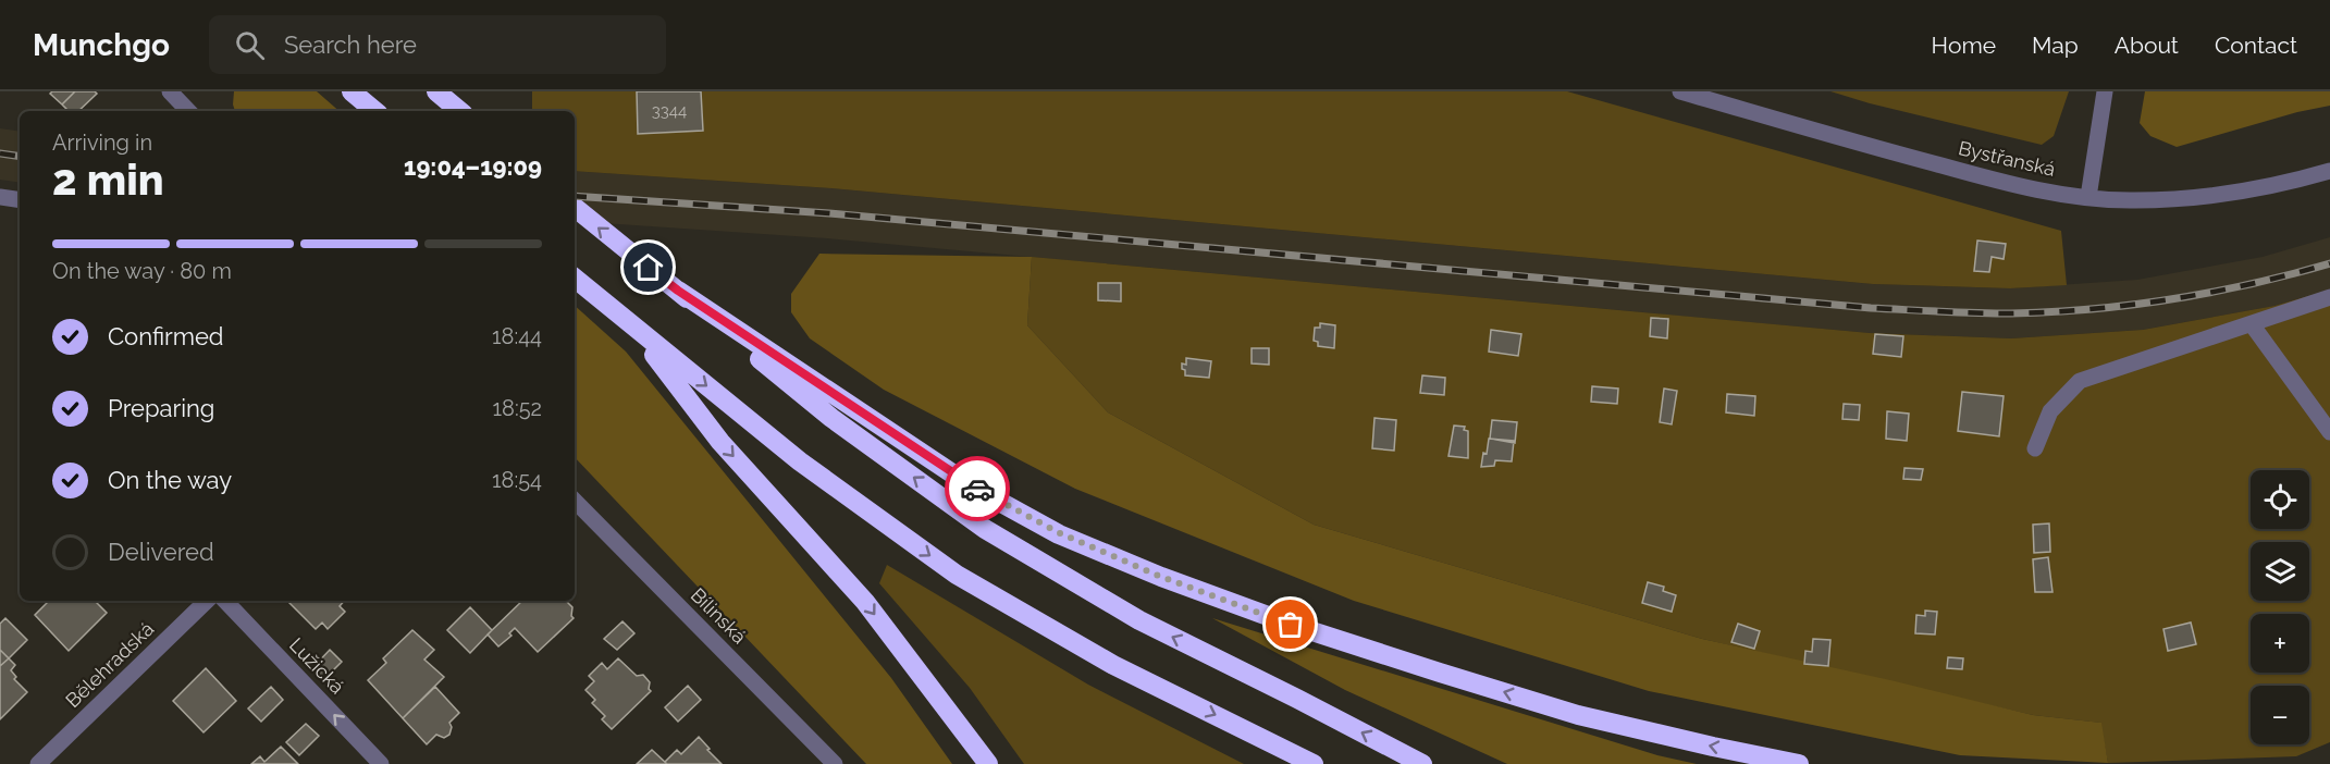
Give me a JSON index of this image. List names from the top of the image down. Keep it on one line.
{"streets":{"street":["Bystřanská","Bílinská","Bělehradská","Lužická"]},"one_way":["Lužická"],"house_numbers":["3344"],"page":{"header":"Munchgo","search":"Search here","nav":["Home","Map","About","Contact"],"heading":["2 min","Arriving in","19:04–19:09"],"bar":"On the way · 80 m","list":[["Confirmed","18:44"],["Preparing","18:52"],["On the way","18:54"],"Delivered"],"map_buttons":["+","−"]}}
